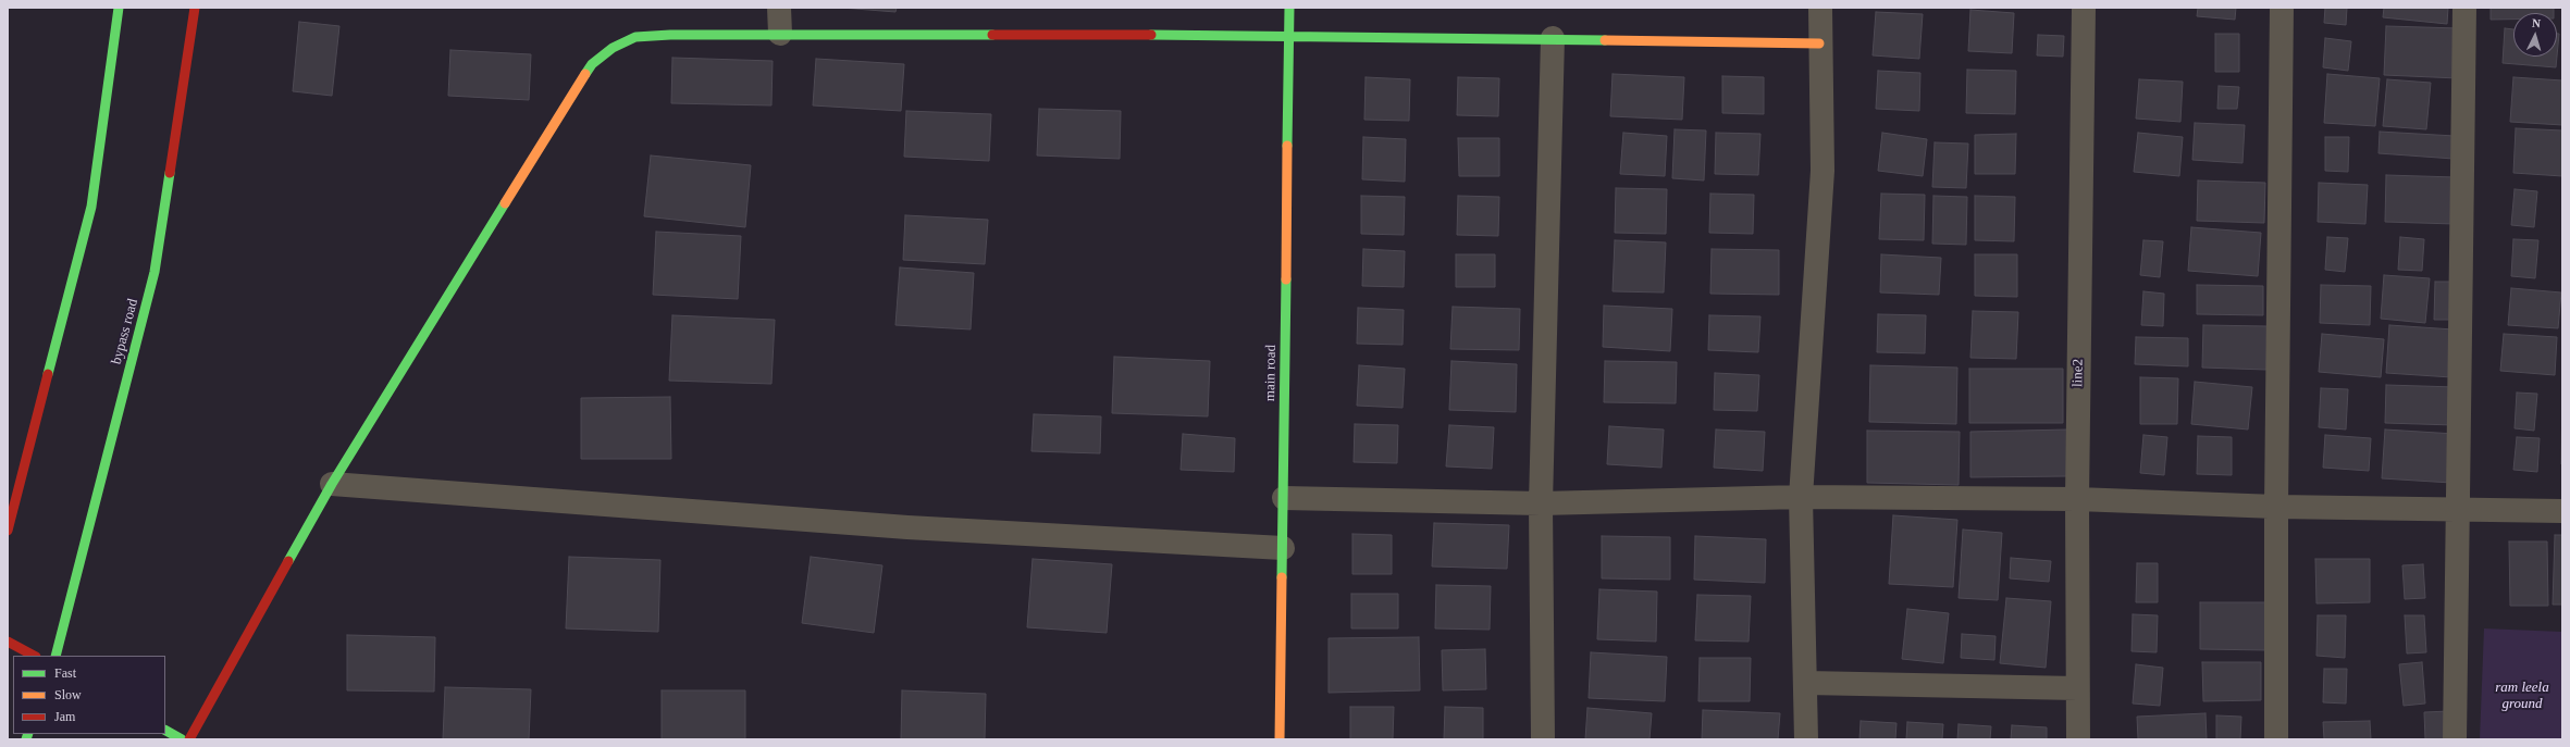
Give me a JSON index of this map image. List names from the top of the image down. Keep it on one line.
{"streets":{"street":["bypass road","main road","line2"]},"parks":["ram leela ground"],"legend":["Fast","Slow","Jam"],"north":"top"}
